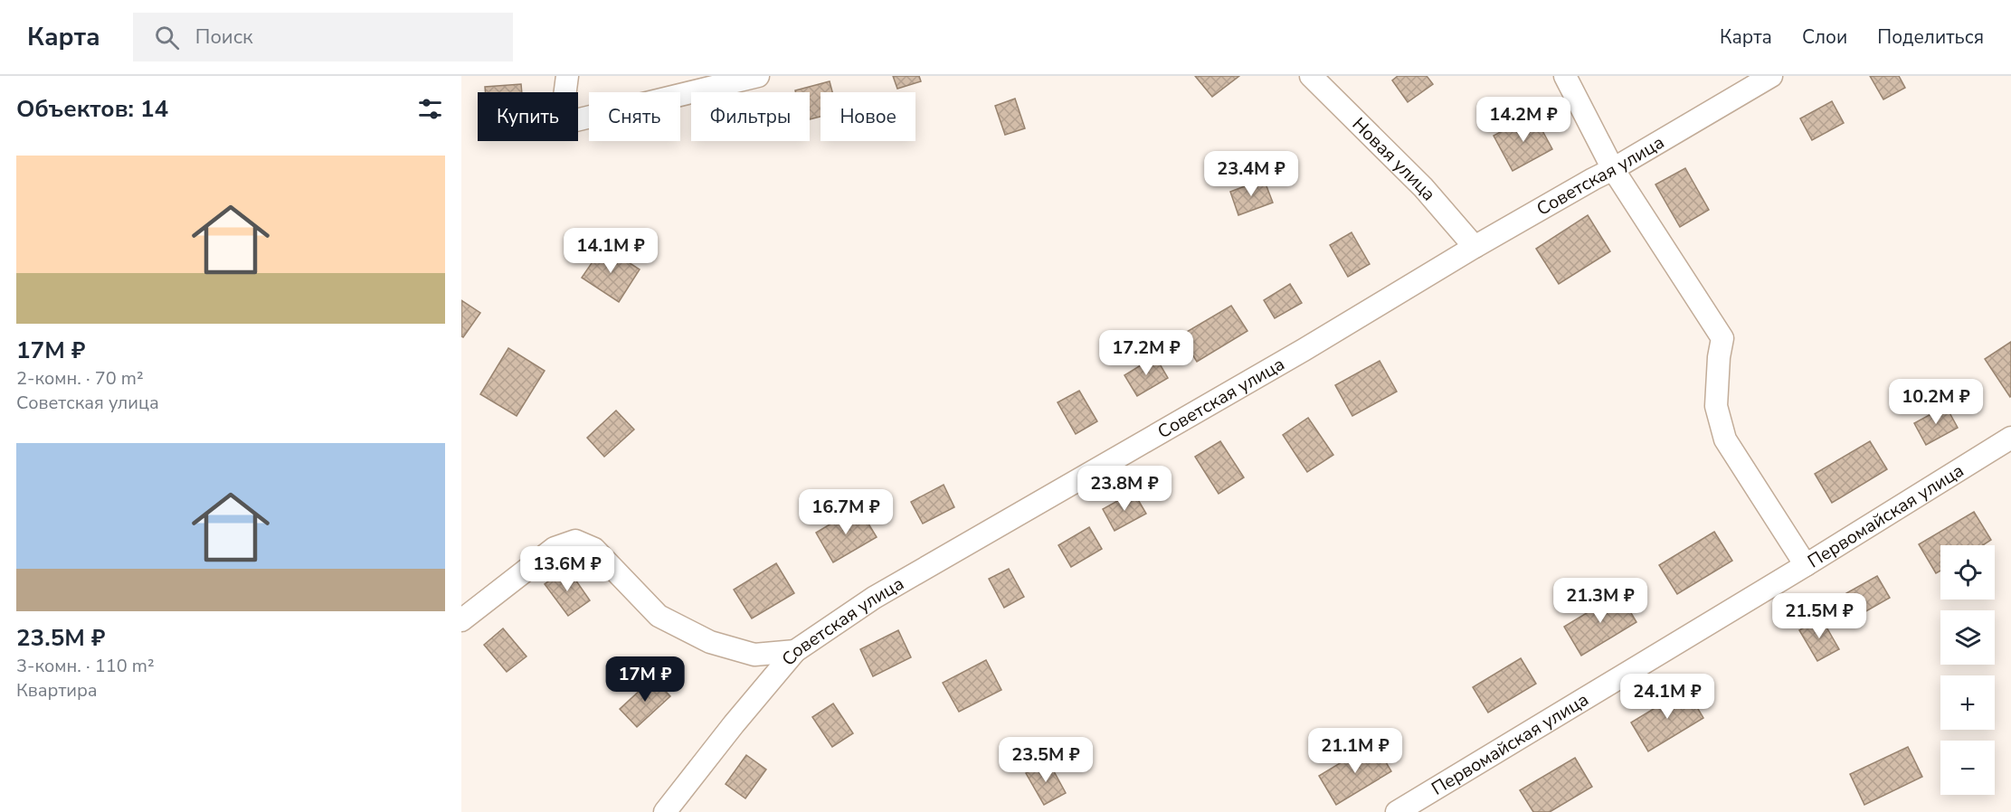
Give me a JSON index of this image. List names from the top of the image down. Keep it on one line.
{"streets":{"street":["Новая улица","Советская улица","Первомайская улица"]},"crossings":[["Новая улица","Советская улица"]],"page":{"header":"Карта","search":"Поиск","nav":["Карта","Слои","Поделиться"],"heading":"Объектов: 14","chip":["Купить","Снять","Фильтры","Новое"],"price":["14.2M ₽","23.4M ₽","14.1M ₽","17.2M ₽","10.2M ₽","23.8M ₽","16.7M ₽","13.6M ₽","21.3M ₽","21.5M ₽","17M ₽","24.1M ₽","21.1M ₽","23.5M ₽"],"list":[{"name":"17M ₽","note":"2-комн. · 70 m² · Советская улица"},{"name":"23.5M ₽","note":"3-комн. · 110 m² · Квартира"}],"map_buttons":["+","−"]}}
